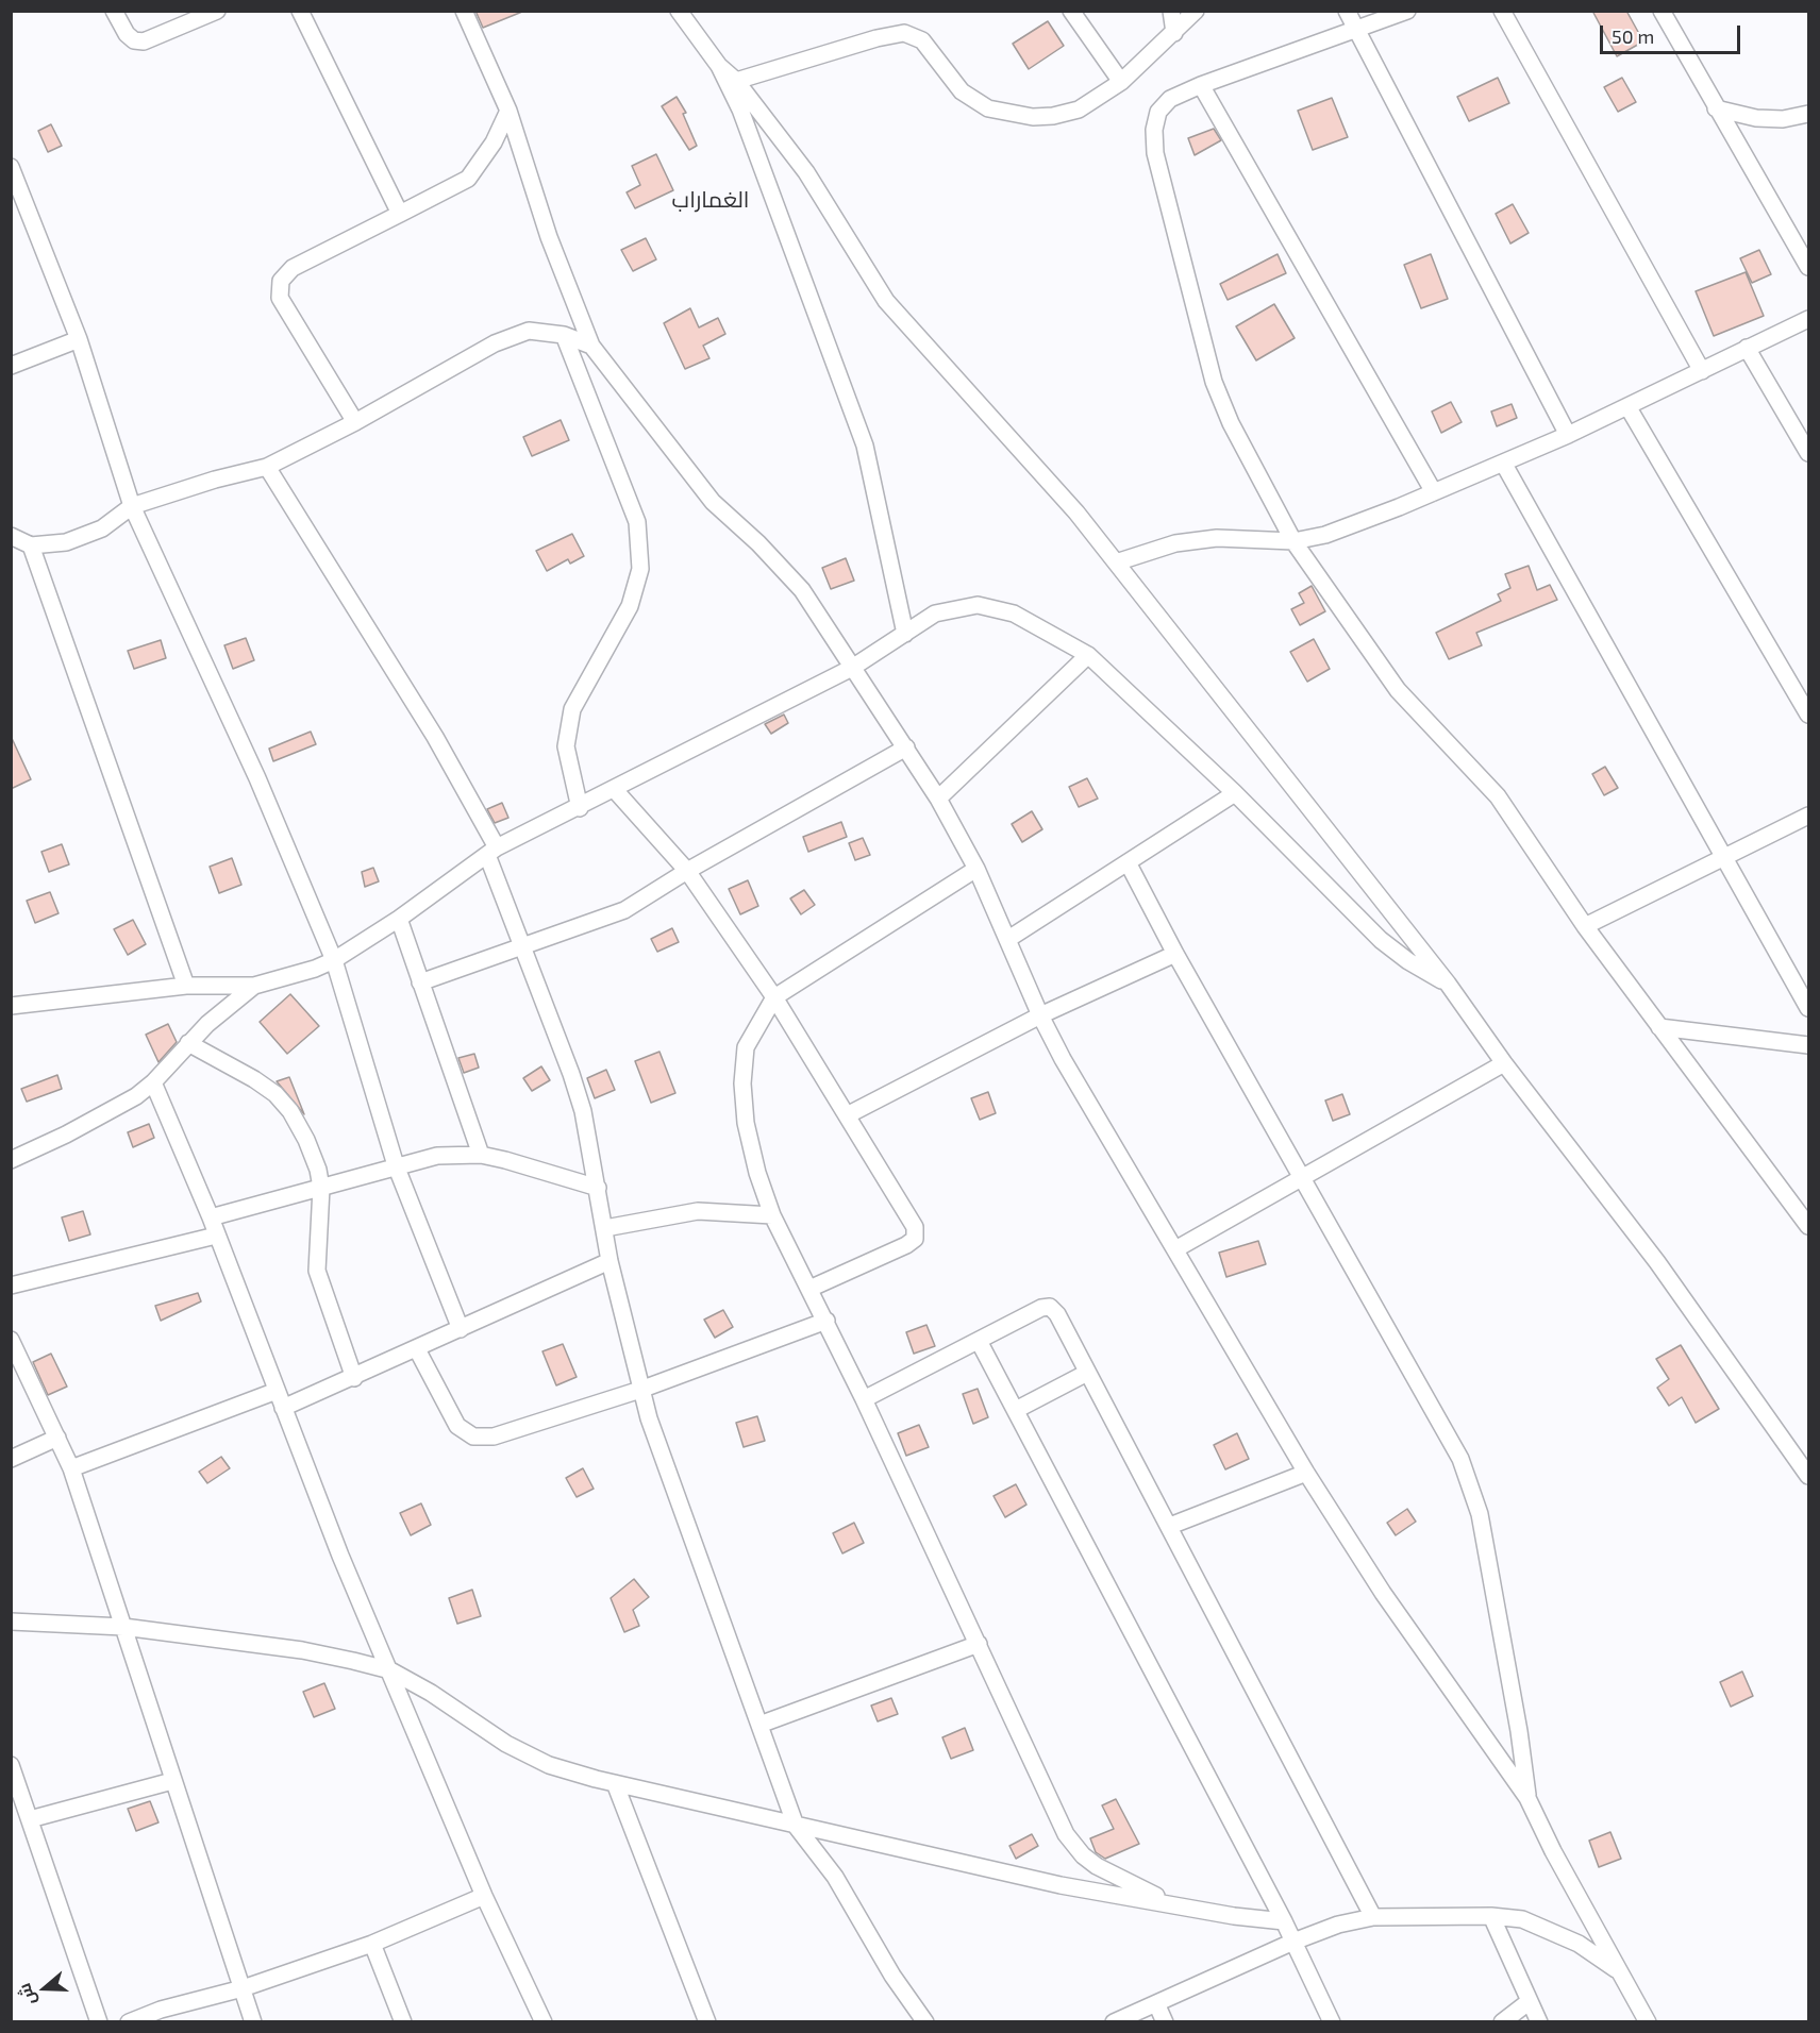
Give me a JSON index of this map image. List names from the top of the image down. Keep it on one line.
{"districts":["الغماراب"],"scale_bar":"50 m","north":"left"}
